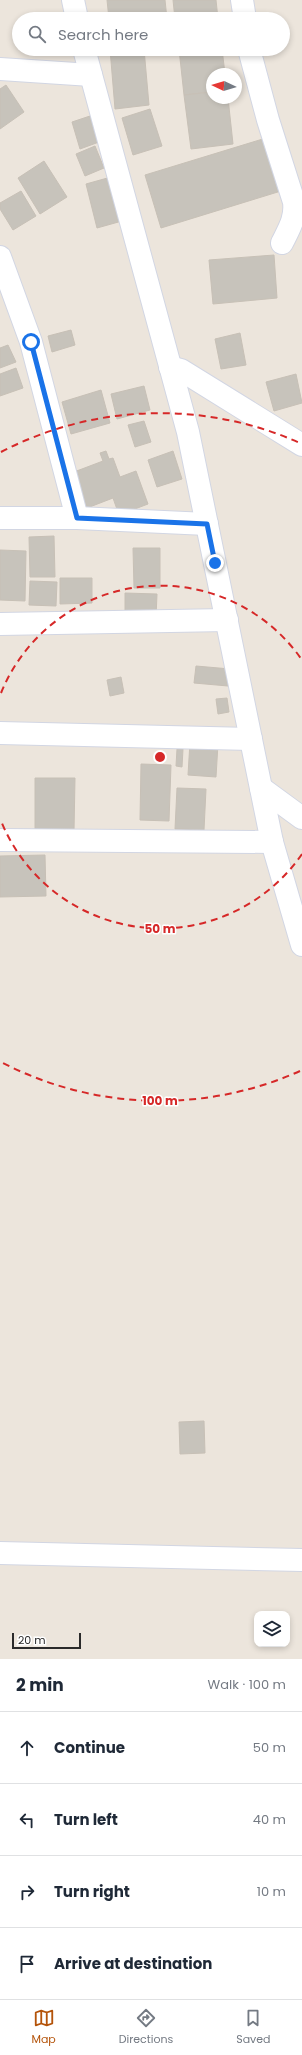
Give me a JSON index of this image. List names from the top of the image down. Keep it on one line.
{"scale_bar":"20 m","north":"left","page":{"search":"Search here","scale":"20 m","heading":["2 min","Walk · 100 m"],"list":[["Continue","50 m"],["Turn left","40 m"],["Turn right","10 m"],"Arrive at destination"],"nav":["Map","Directions","Saved"]},"rings":["50 m","100 m"]}
